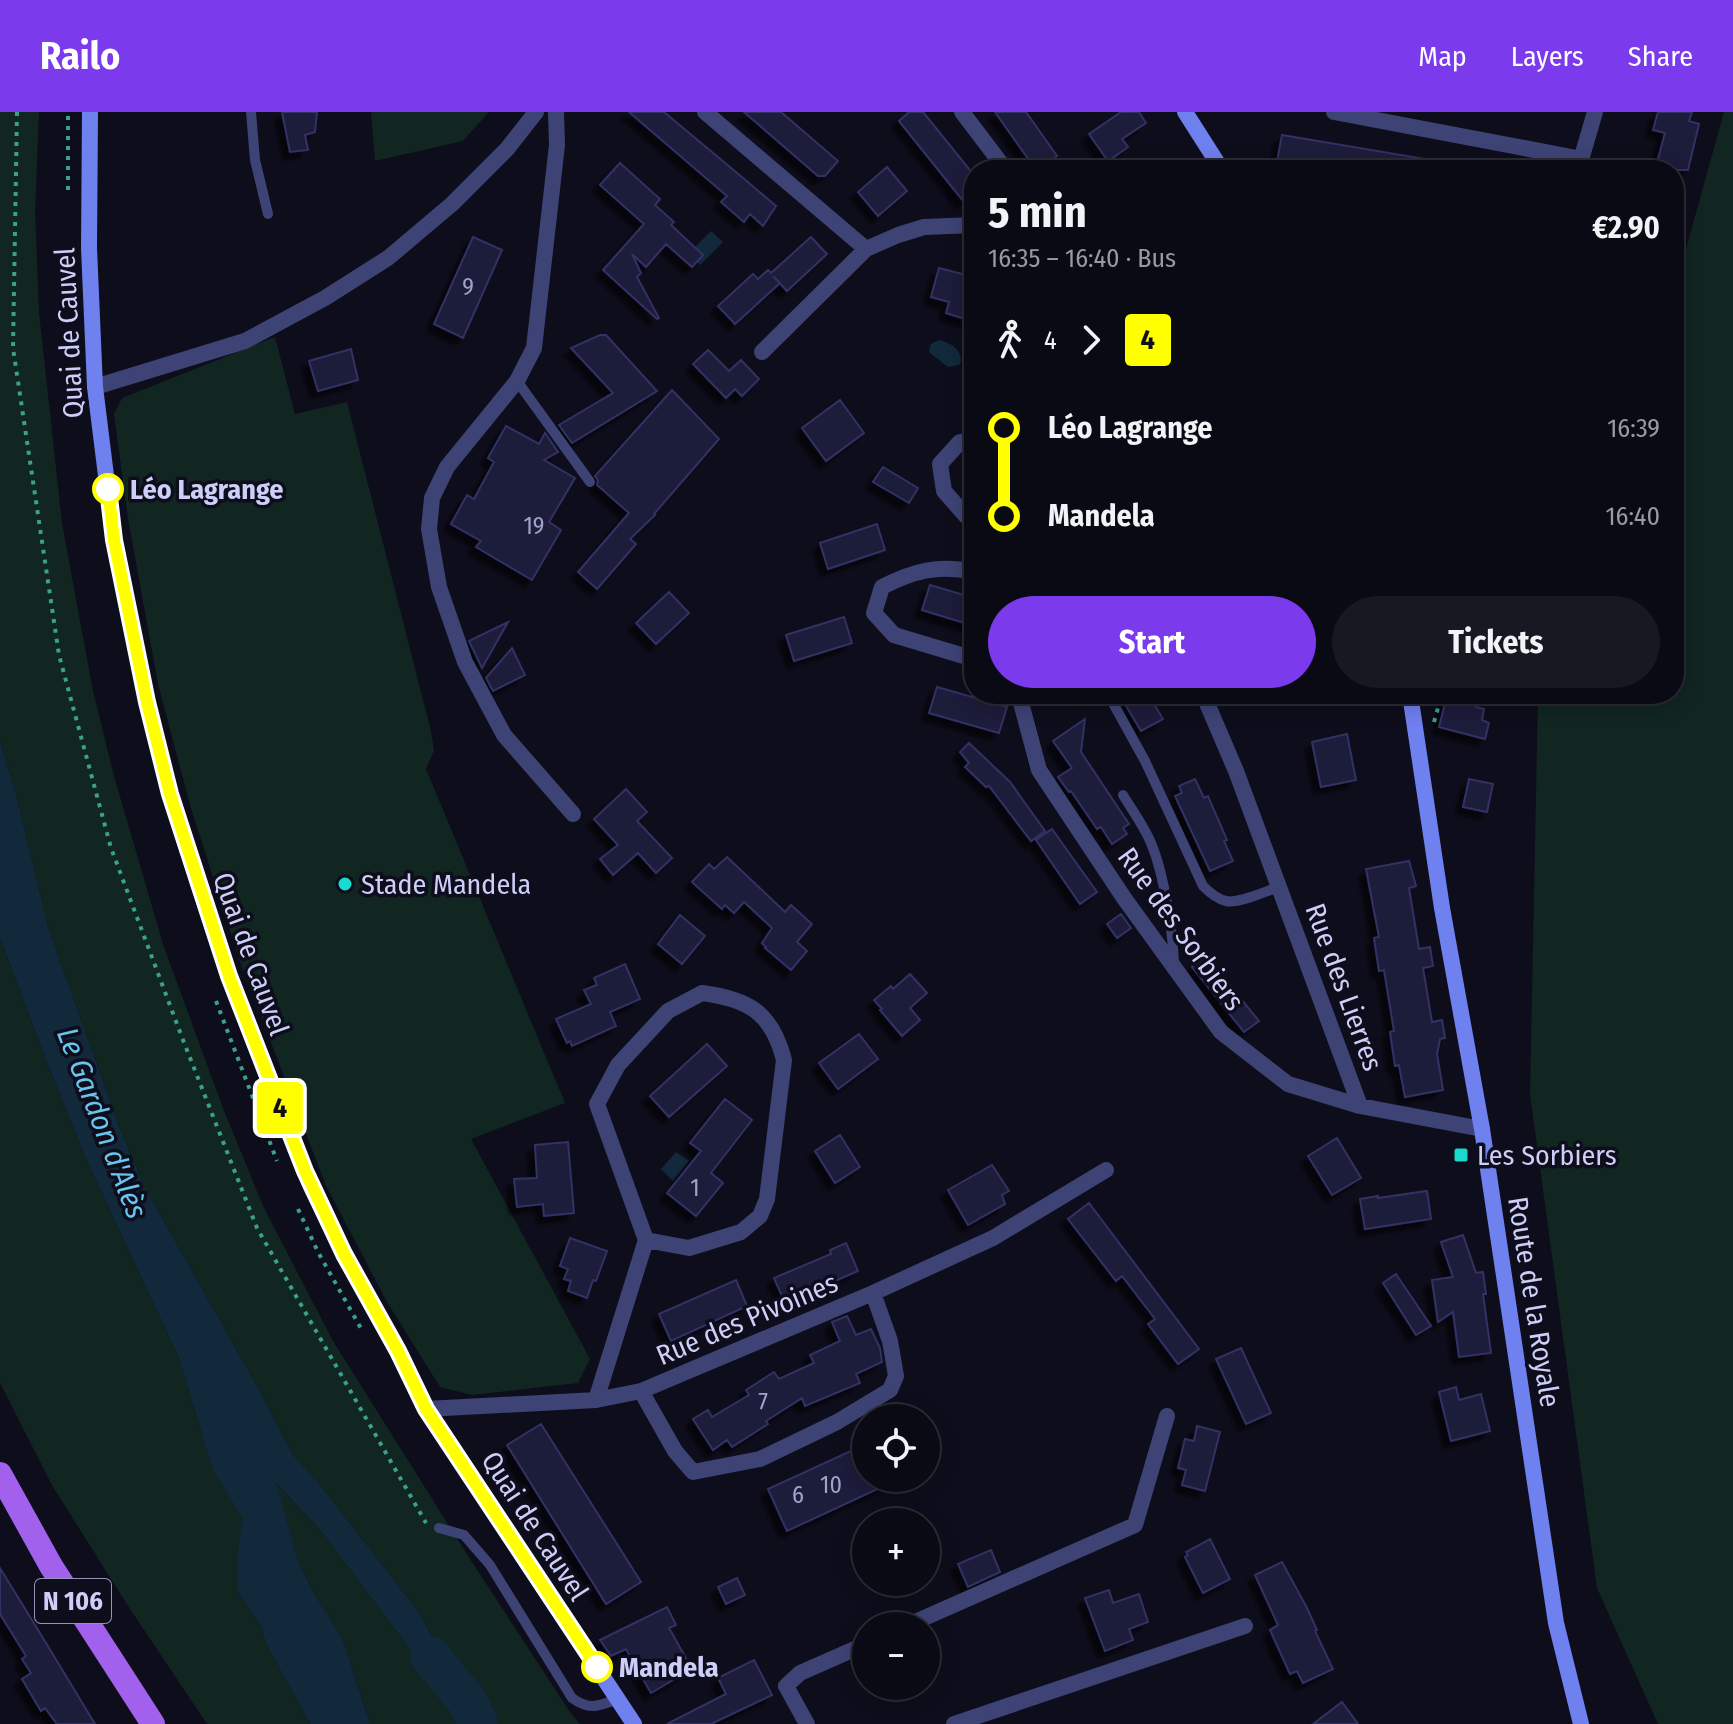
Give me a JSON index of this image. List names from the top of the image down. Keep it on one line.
{"streets":{"main road":["N 106"],"street":["Quai de Cauvel","Rue des Sorbiers","Rue des Lierres","Route de la Royale","Rue des Pivoines"]},"crossings":[["Quai de Cauvel","Rue des Pivoines"],["Rue des Sorbiers","Rue des Lierres"],["Rue des Sorbiers","Route de la Royale"]],"water":["Le Gardon d'Alès"],"places":{"other":["Léo Lagrange","Stade Mandela","Mandela"],"transit":["Les Sorbiers"]},"lines":["bus line 4"],"house_numbers":["9","19","1","7","10","6"],"page":{"header":"Railo","nav":["Map","Layers","Share"],"on_map":"4","heading":["5 min","16:35 – 16:40 · Bus","€2.90"],"legs":["4","4"],"list":[{"name":"Léo Lagrange","value":"16:39"},{"name":"Mandela","value":"16:40"}],"buttons":["Start","Tickets"],"map_buttons":["+","−"]}}
